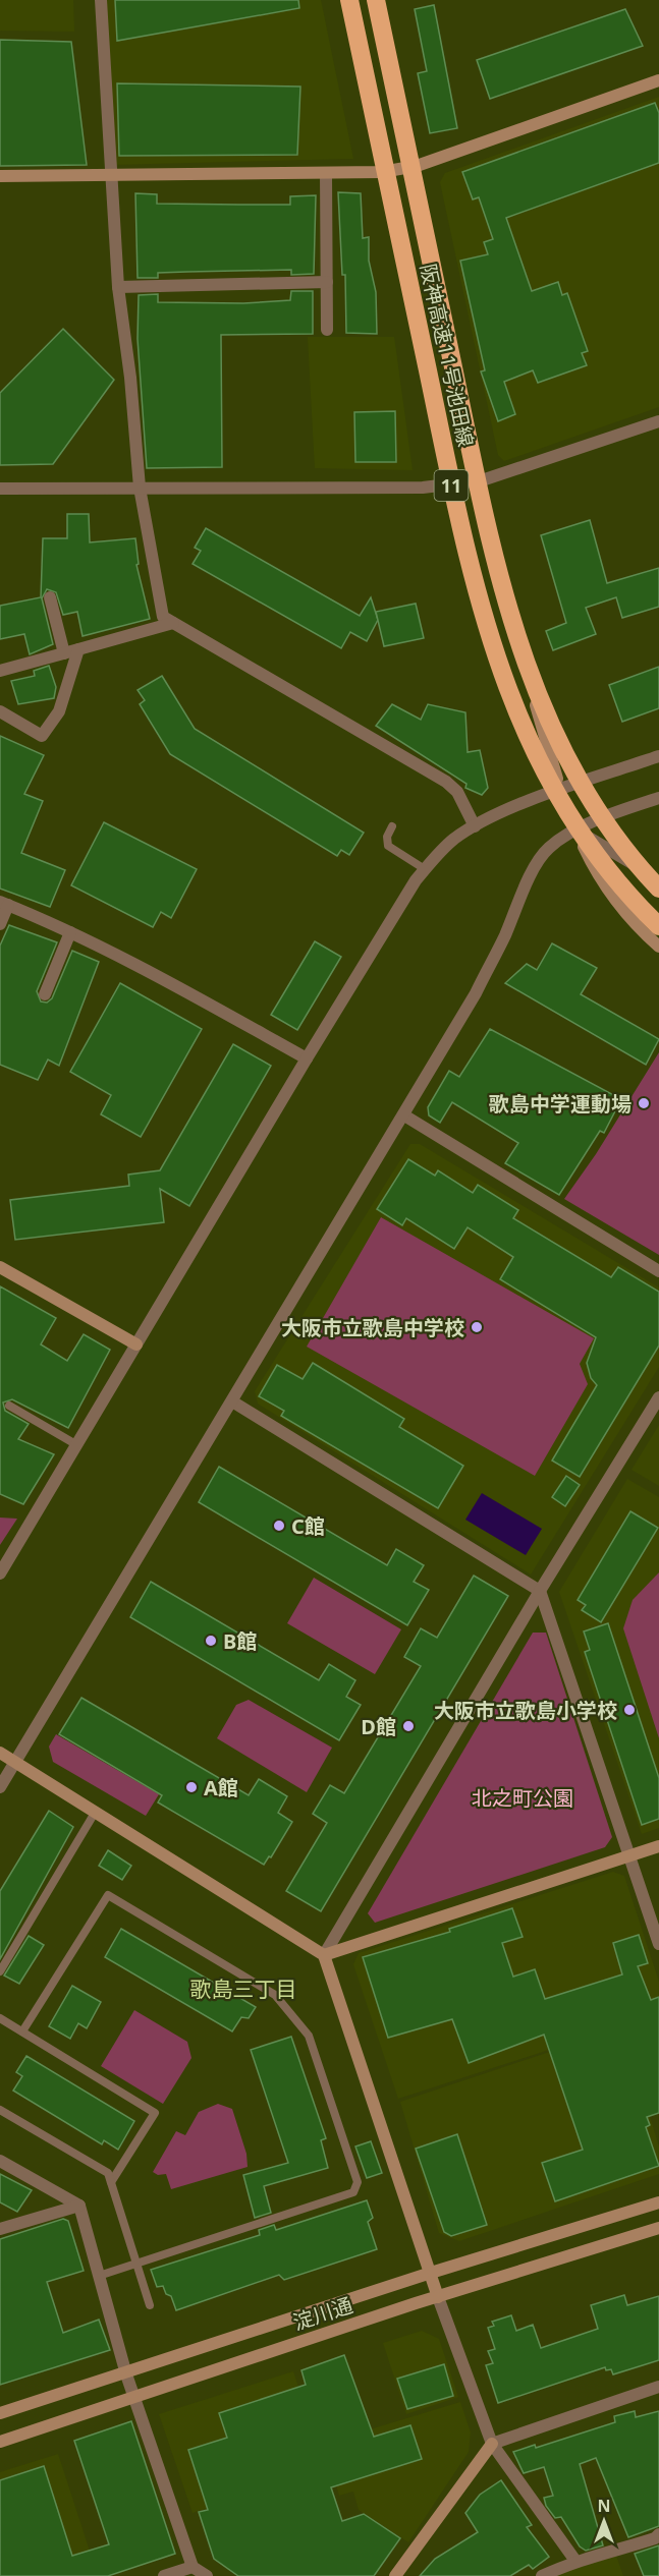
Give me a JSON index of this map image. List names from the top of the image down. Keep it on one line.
{"streets":{"highway":["阪神高速11号池田線","11"],"street":["淀川通"]},"districts":["歌島三丁目"],"parks":["北之町公園"],"places":["歌島中学運動場","大阪市立歌島中学校","C館","B館","大阪市立歌島小学校","D館","A館"],"north":"top"}
